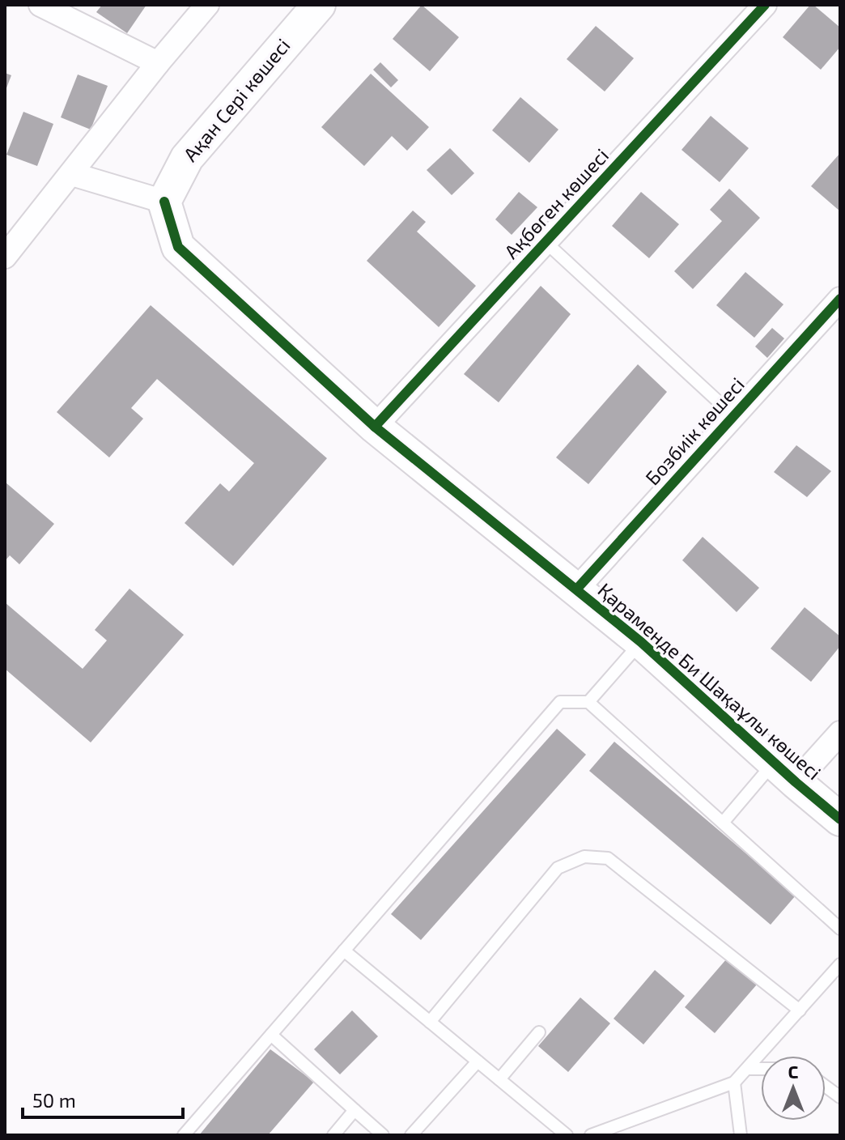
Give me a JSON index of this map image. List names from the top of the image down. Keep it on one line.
{"streets":{"street":["Ақан Сері көшесі","Ақбөген көшесі","Бозбиік көшесі","Қараменде Би Шақаұлы көшесі"]},"crossings":[["Ақан Сері көшесі","Қараменде Би Шақаұлы көшесі"],["Ақбөген көшесі","Қараменде Би Шақаұлы көшесі"],["Бозбиік көшесі","Қараменде Би Шақаұлы көшесі"]],"scale_bar":"50 m","north":"top"}
